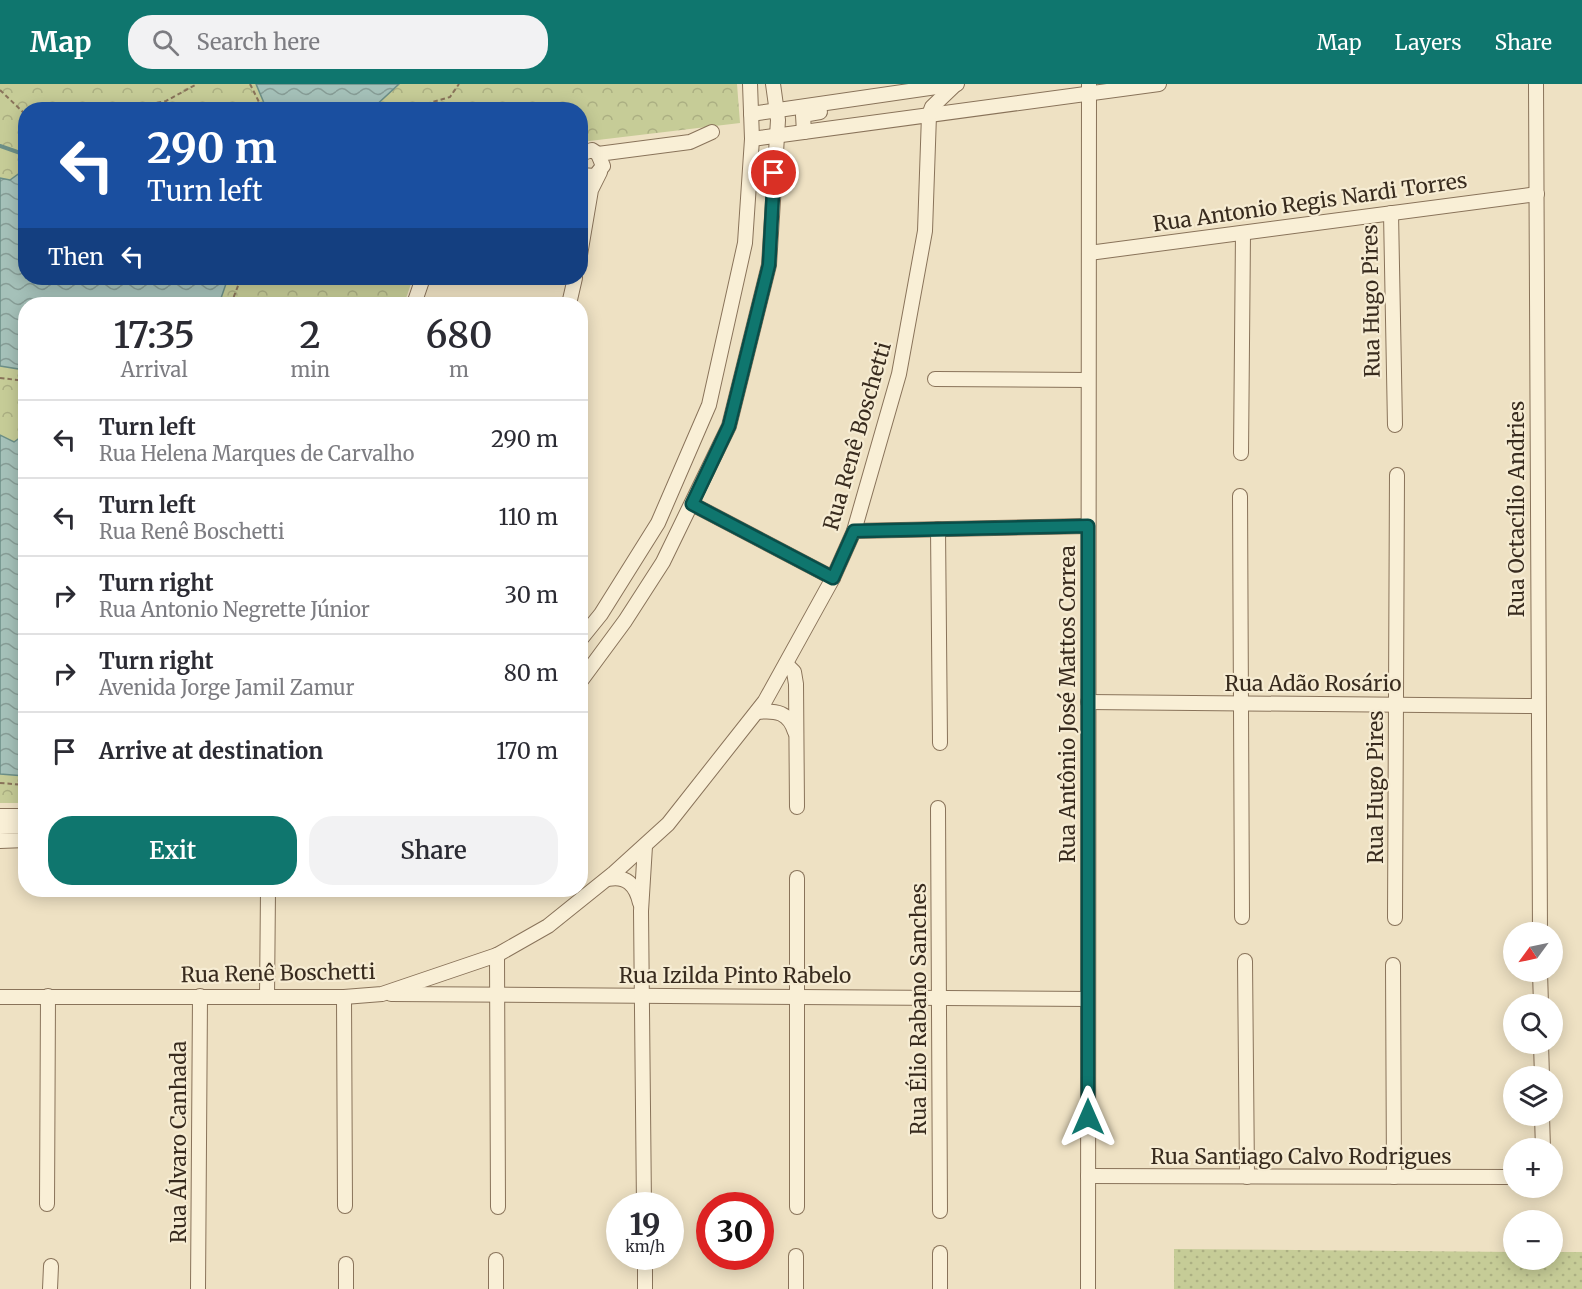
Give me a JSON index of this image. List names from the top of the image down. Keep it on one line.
{"streets":{"street":["Rua Antonio Regis Nardi Torres","Rua Hugo Pires","Rua Renê Boschetti","Rua Octacílio Andries","Rua Adão Rosário","Rua Antônio José Mattos Correa","Rua Izilda Pinto Rabelo","Rua Élio Rabano Sanches","Rua Álvaro Canhada","Rua Santiago Calvo Rodrigues"]},"crossings":[["Rua Antonio Regis Nardi Torres","Rua Hugo Pires"],["Rua Antonio Regis Nardi Torres","Rua Octacílio Andries"],["Rua Antonio Regis Nardi Torres","Rua Antônio José Mattos Correa"],["Rua Hugo Pires","Rua Adão Rosário"],["Rua Renê Boschetti","Rua Izilda Pinto Rabelo"],["Rua Renê Boschetti","Rua Álvaro Canhada"],["Rua Octacílio Andries","Rua Adão Rosário"],["Rua Adão Rosário","Rua Antônio José Mattos Correa"],["Rua Antônio José Mattos Correa","Rua Izilda Pinto Rabelo"],["Rua Antônio José Mattos Correa","Rua Santiago Calvo Rodrigues"],["Rua Izilda Pinto Rabelo","Rua Élio Rabano Sanches"]],"north":"bottom left","page":{"header":"Map","search":"Search here","nav":["Map","Layers","Share"],"turn":["290 m","Turn left"],"then":"Then","eta":["17:35","Arrival","2","min","680","m"],"list":[{"name":"Turn left","note":"Rua Helena Marques de Carvalho","value":"290 m"},{"name":"Turn left","note":"Rua Renê Boschetti","value":"110 m"},{"name":"Turn right","note":"Rua Antonio Negrette Júnior","value":"30 m"},{"name":"Turn right","note":"Avenida Jorge Jamil Zamur","value":"80 m"},{"name":"Arrive at destination","value":"170 m"}],"buttons":["Exit","Share"],"map_buttons":["+","−"],"speed":"19 km/h","limit":"30"}}
